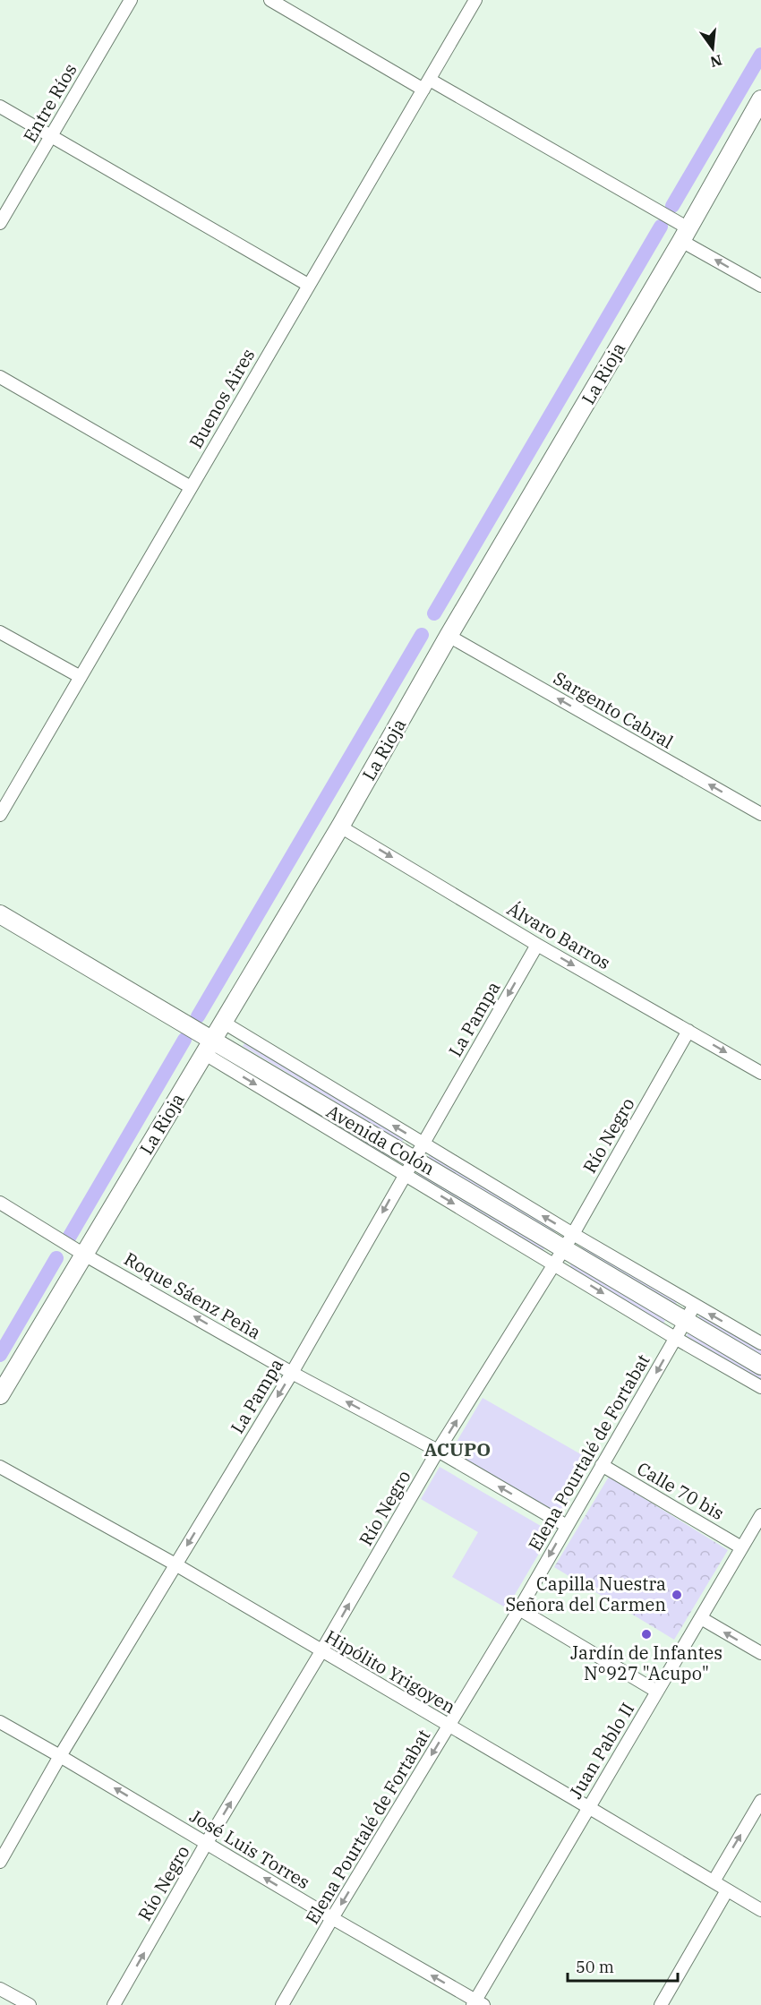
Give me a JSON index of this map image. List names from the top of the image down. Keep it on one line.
{"streets":{"street":["Entre Ríos","La Rioja","Buenos Aires","Sargento Cabral","Álvaro Barros","La Pampa","Río Negro","Avenida Colón","Roque Sáenz Peña","Elena Pourtalé de Fortabat","Calle 70 bis","Hipólito Yrigoyen","Juan Pablo II","José Luis Torres"]},"crossings":[["La Rioja","Sargento Cabral"],["La Rioja","Álvaro Barros"],["La Rioja","Avenida Colón"],["La Rioja","Roque Sáenz Peña"],["Álvaro Barros","La Pampa"],["Álvaro Barros","Río Negro"],["La Pampa","Avenida Colón"],["La Pampa","Roque Sáenz Peña"],["La Pampa","Hipólito Yrigoyen"],["La Pampa","José Luis Torres"],["Río Negro","Avenida Colón"],["Río Negro","Roque Sáenz Peña"],["Río Negro","Hipólito Yrigoyen"],["Río Negro","José Luis Torres"],["Avenida Colón","Elena Pourtalé de Fortabat"],["Roque Sáenz Peña","Elena Pourtalé de Fortabat"],["Elena Pourtalé de Fortabat","Calle 70 bis"],["Elena Pourtalé de Fortabat","Hipólito Yrigoyen"],["Elena Pourtalé de Fortabat","José Luis Torres"],["Calle 70 bis","Juan Pablo II"],["Hipólito Yrigoyen","Juan Pablo II"],["Juan Pablo II","José Luis Torres"]],"one_way":["Sargento Cabral","Álvaro Barros","La Pampa","Río Negro","Roque Sáenz Peña","Elena Pourtalé de Fortabat","José Luis Torres"],"districts":["ACUPO"],"places":["Capilla Nuestra Señora del Carmen","Jardín de Infantes N°927 \"Acupo\""],"scale_bar":"50 m","north":"bottom"}
